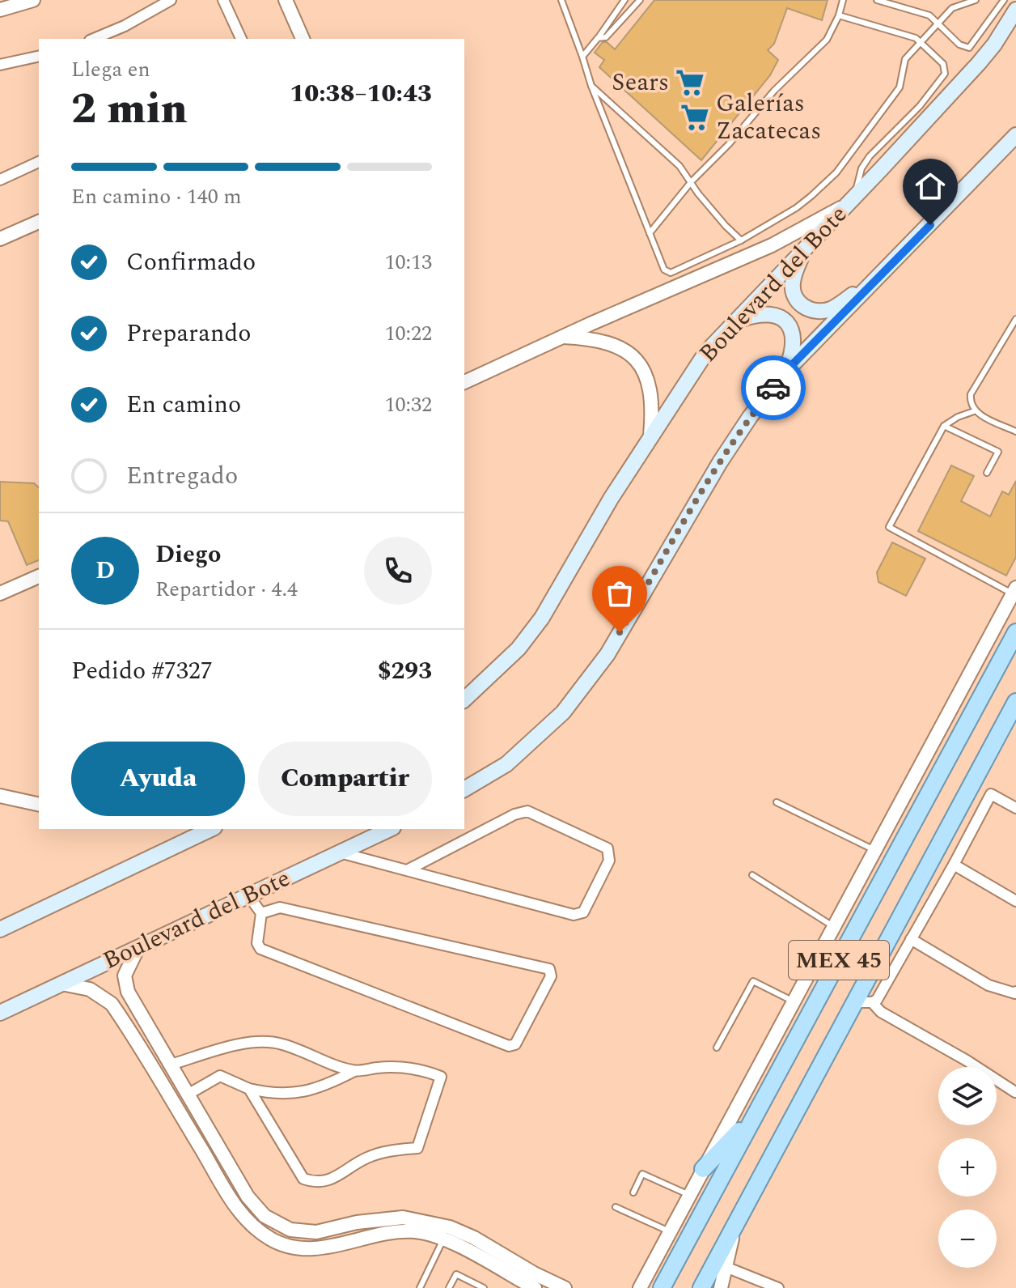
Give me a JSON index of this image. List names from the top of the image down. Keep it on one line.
{"streets":{"main road":["Boulevard del Bote","MEX 45"]},"places":{"supermarket":["Sears","Galerías Zacatecas"]},"page":{"heading":["2 min","Llega en","10:38–10:43"],"panel":["Diego","Repartidor · 4.4","Pedido #7327","$293"],"bar":"En camino · 140 m","list":[["Confirmado","10:13"],["Preparando","10:22"],["En camino","10:32"],"Entregado"],"round":"D","buttons":["Ayuda","Compartir"],"map_buttons":["+","−"]}}
